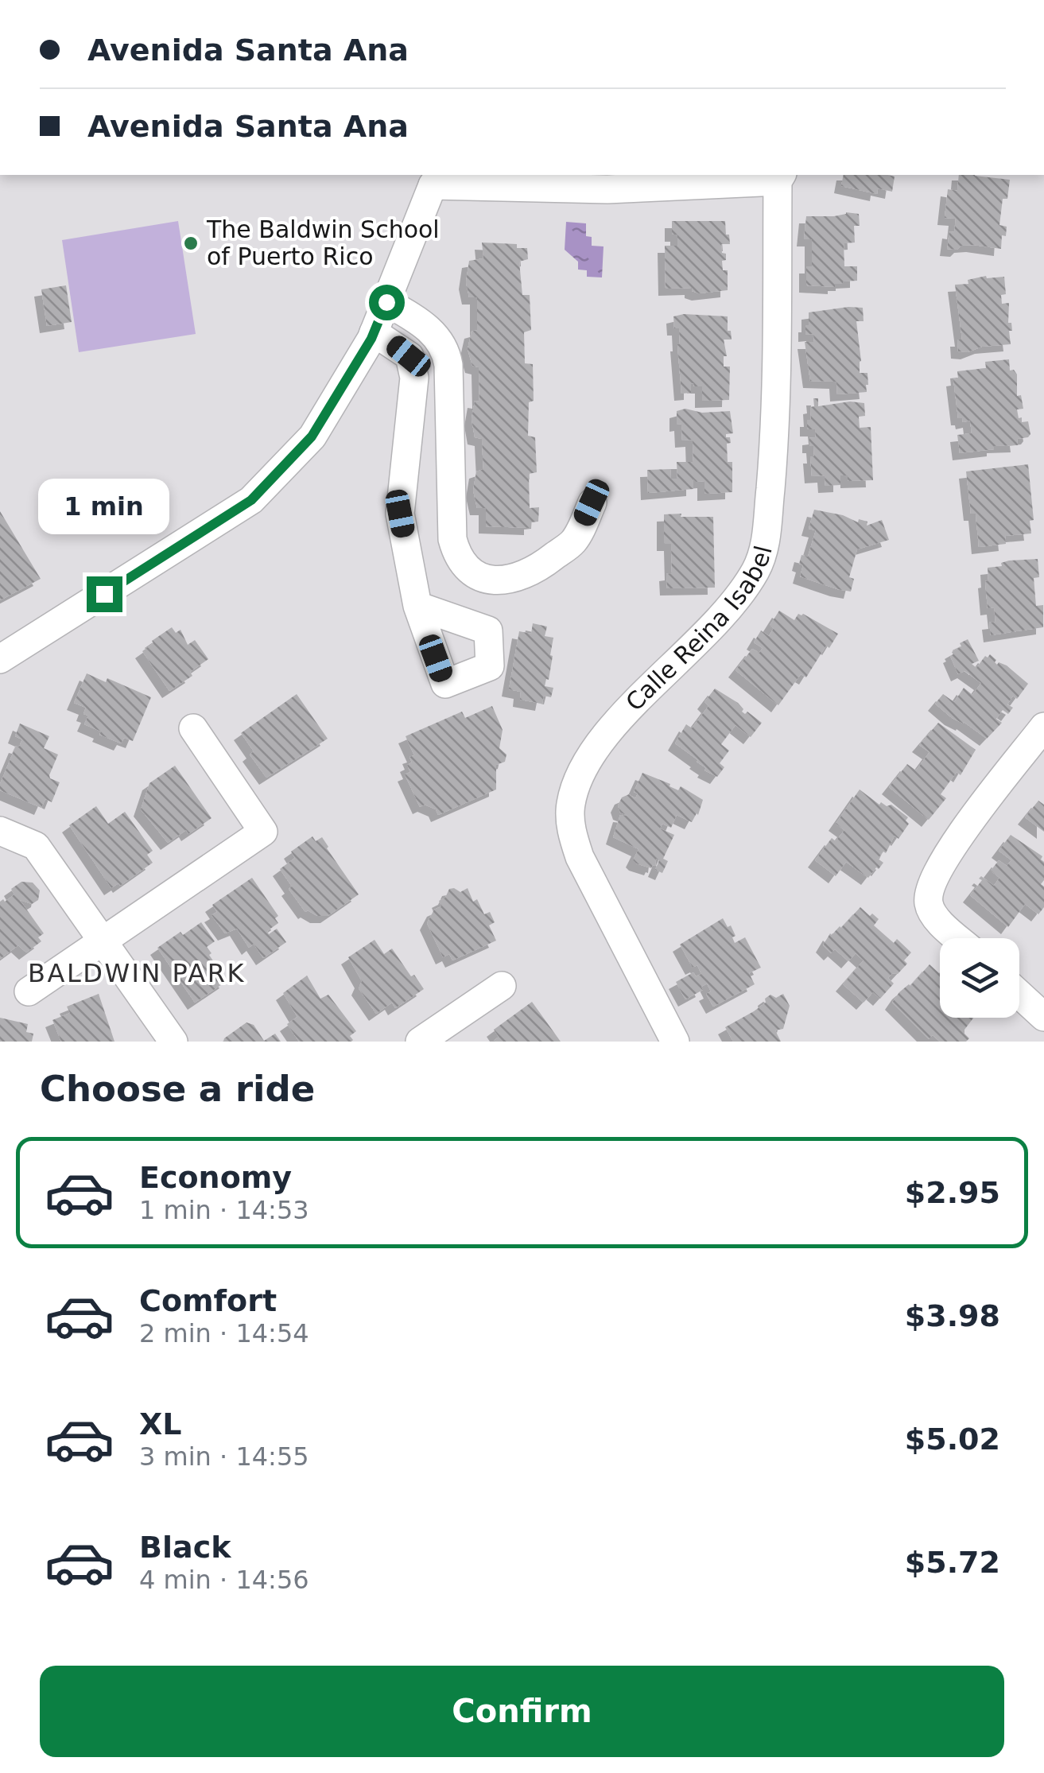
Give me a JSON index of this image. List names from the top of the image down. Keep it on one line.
{"streets":{"street":["Calle Reina Isabel"]},"districts":["BALDWIN PARK"],"places":["The Baldwin School of Puerto Rico"],"page":{"banner":["Avenida Santa Ana","Avenida Santa Ana"],"bubble":"1 min","heading":"Choose a ride","list":[{"name":"Economy","note":"1 min · 14:53","value":"$2.95"},{"name":"Comfort","note":"2 min · 14:54","value":"$3.98"},{"name":"XL","note":"3 min · 14:55","value":"$5.02"},{"name":"Black","note":"4 min · 14:56","value":"$5.72"}],"buttons":"Confirm"}}
